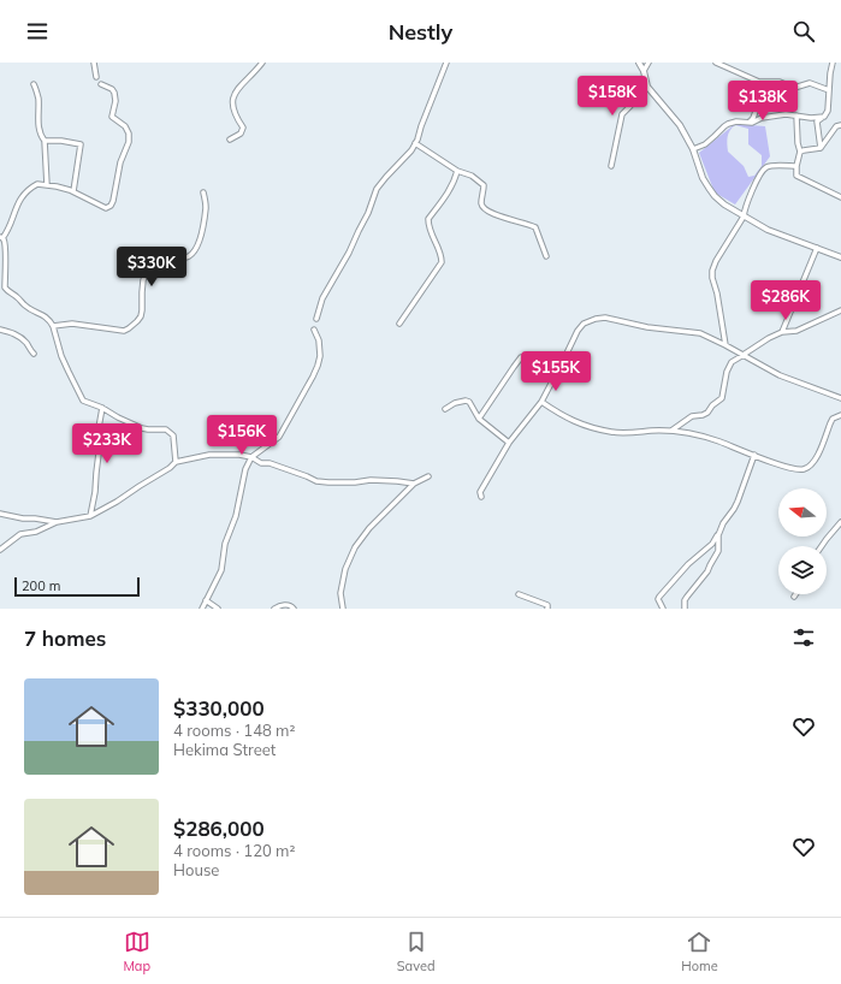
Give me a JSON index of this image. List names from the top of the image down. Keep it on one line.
{"scale_bar":"200 m","north":"left","page":{"header":"Nestly","price":["$158K","$138K","$330K","$286K","$155K","$156K","$233K"],"scale":"200 m","heading":"7 homes","list":[{"name":"$330,000","note":"4 rooms · 148 m² · Hekima Street"},{"name":"$286,000","note":"4 rooms · 120 m² · House"}],"tabs":["Map","Saved","Home"]}}
